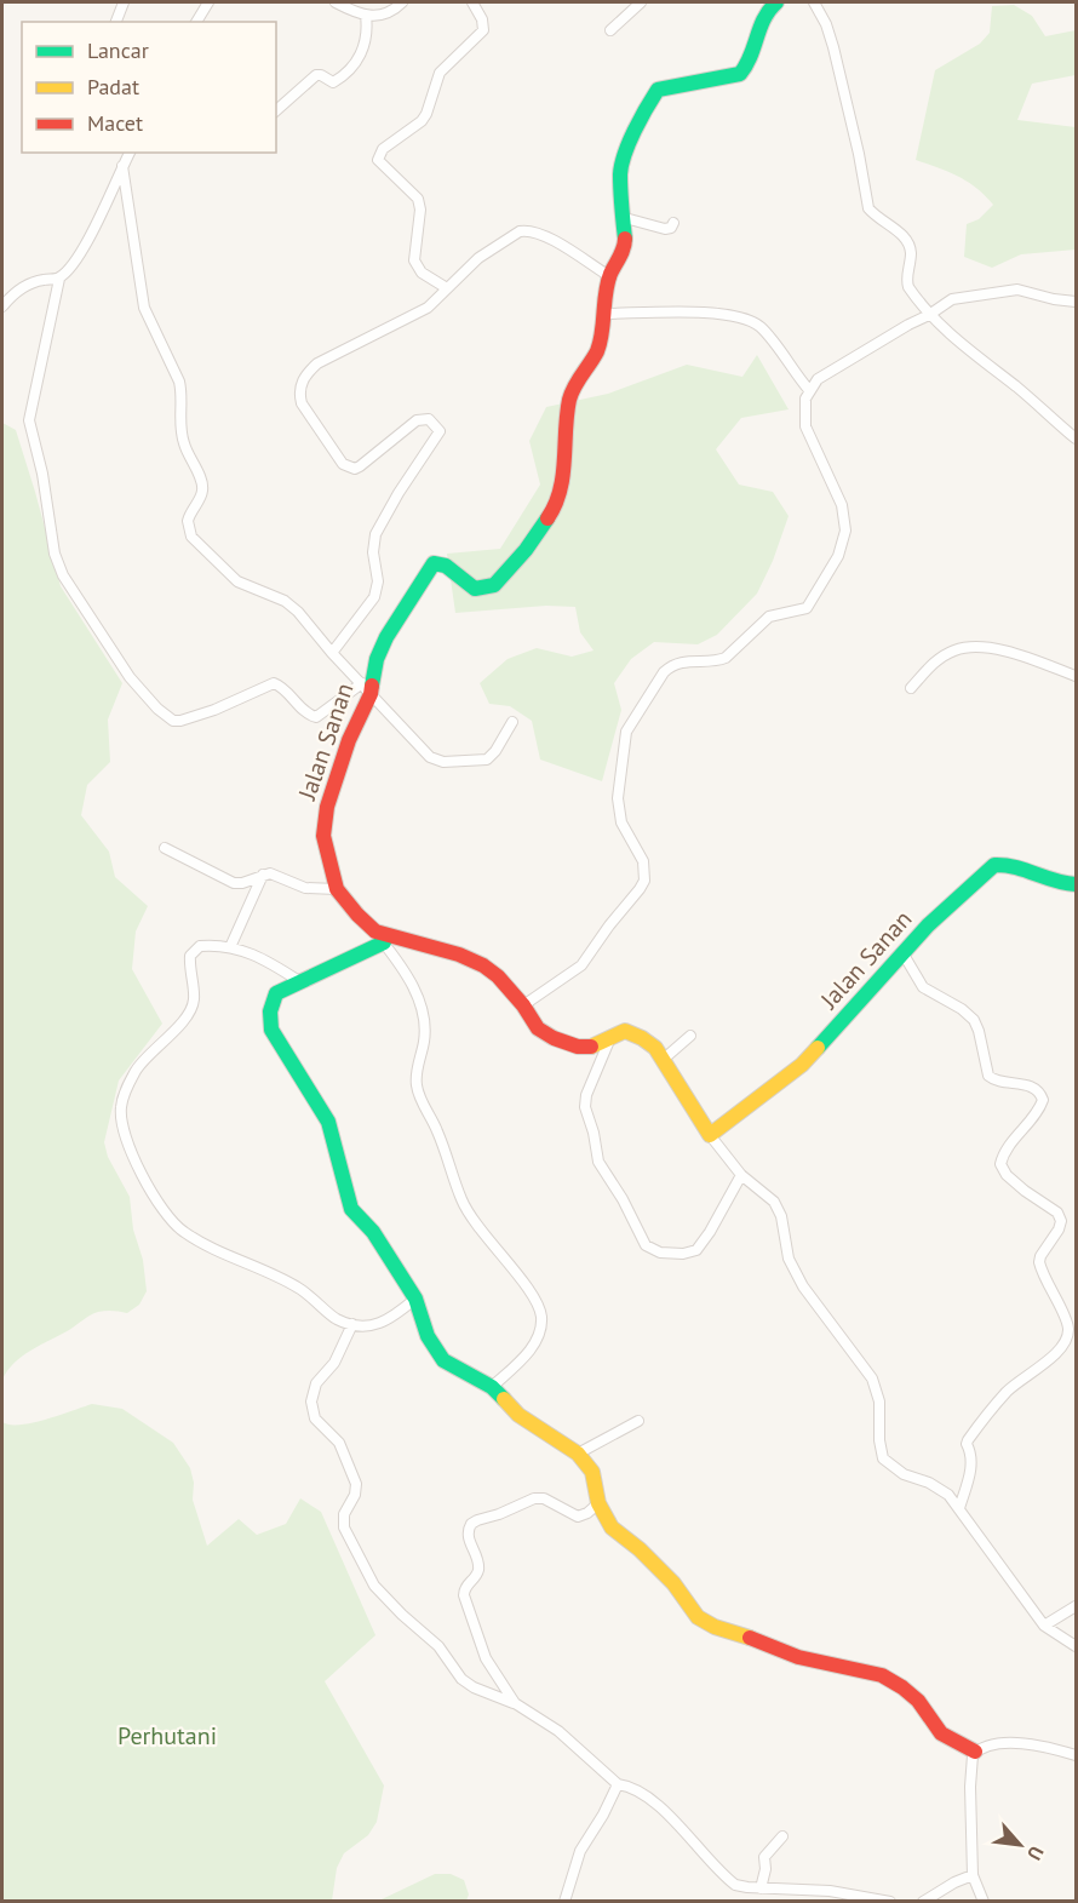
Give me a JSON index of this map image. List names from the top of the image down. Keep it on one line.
{"streets":{"street":["Jalan Sanan"]},"parks":["Perhutani"],"legend":["Lancar","Padat","Macet"],"north":"bottom right"}
